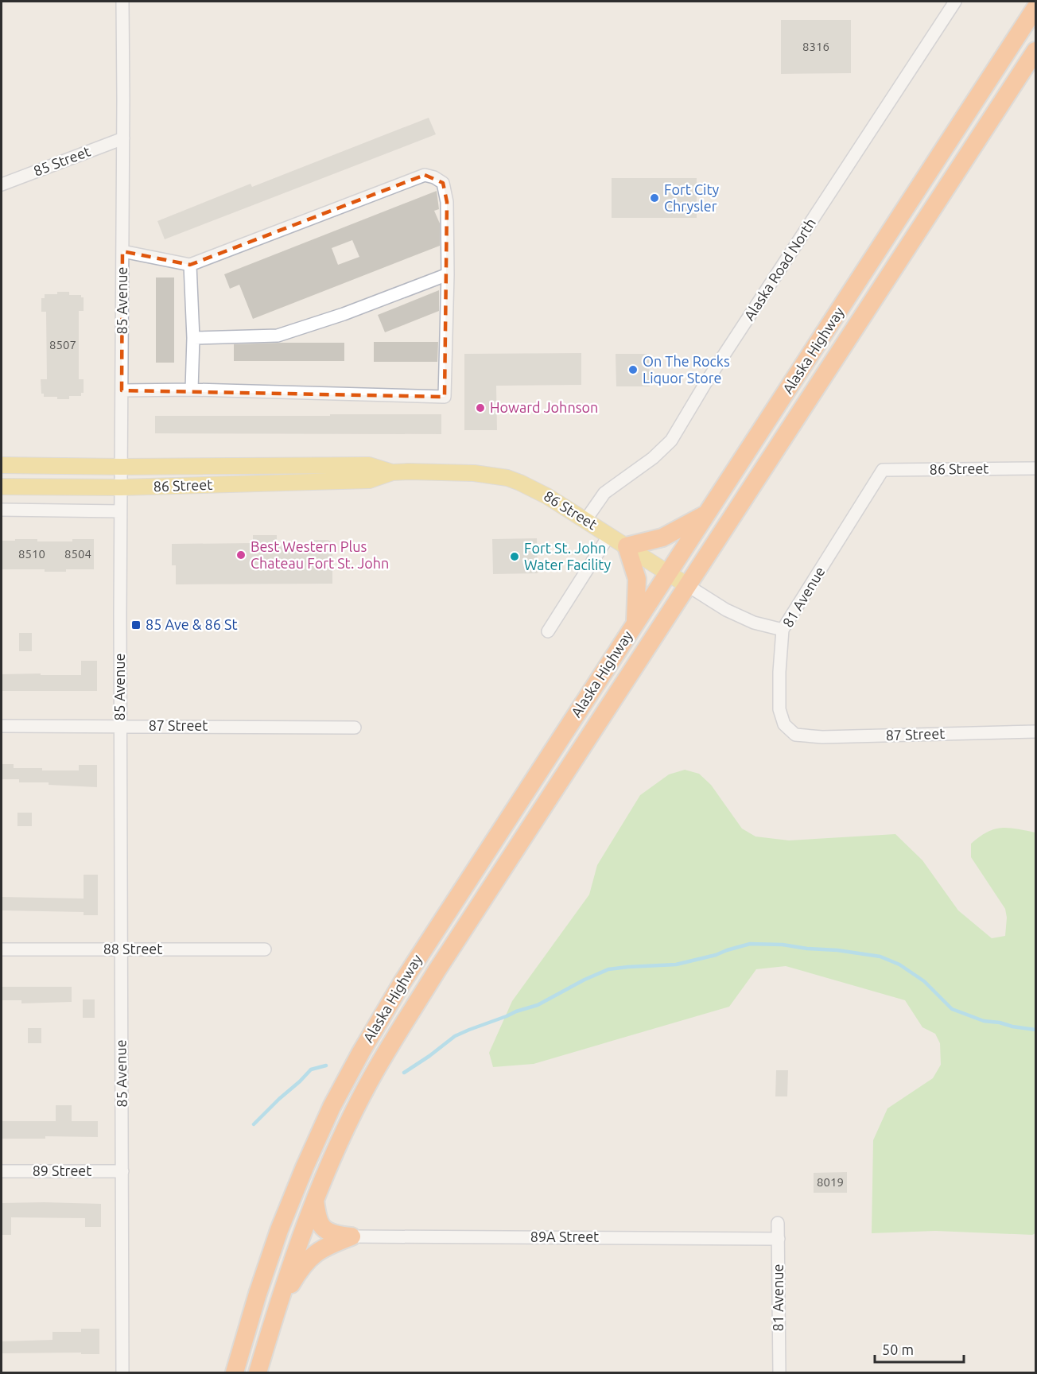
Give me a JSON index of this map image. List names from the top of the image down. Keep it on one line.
{"streets":{"highway":["Alaska Highway"],"main road":["86 Street"],"street":["85 Street","Alaska Road North","85 Avenue","81 Avenue","87 Street","88 Street","89 Street","89A Street"]},"crossings":[["85 Street","85 Avenue"],["Alaska Road North","86 Street"],["85 Avenue","86 Street"],["85 Avenue","87 Street"],["85 Avenue","88 Street"],["85 Avenue","89 Street"],["Alaska Highway","86 Street"],["86 Street","81 Avenue"],["81 Avenue","87 Street"],["81 Avenue","89A Street"]],"places":{"other":["Fort City Chrysler","On The Rocks Liquor Store","Howard Johnson","Best Western Plus Chateau Fort St. John","Fort St. John Water Facility"],"transit":["85 Ave & 86 St"]},"house_numbers":["8316","8507","8510","8504","8019"],"scale_bar":"50 m"}
